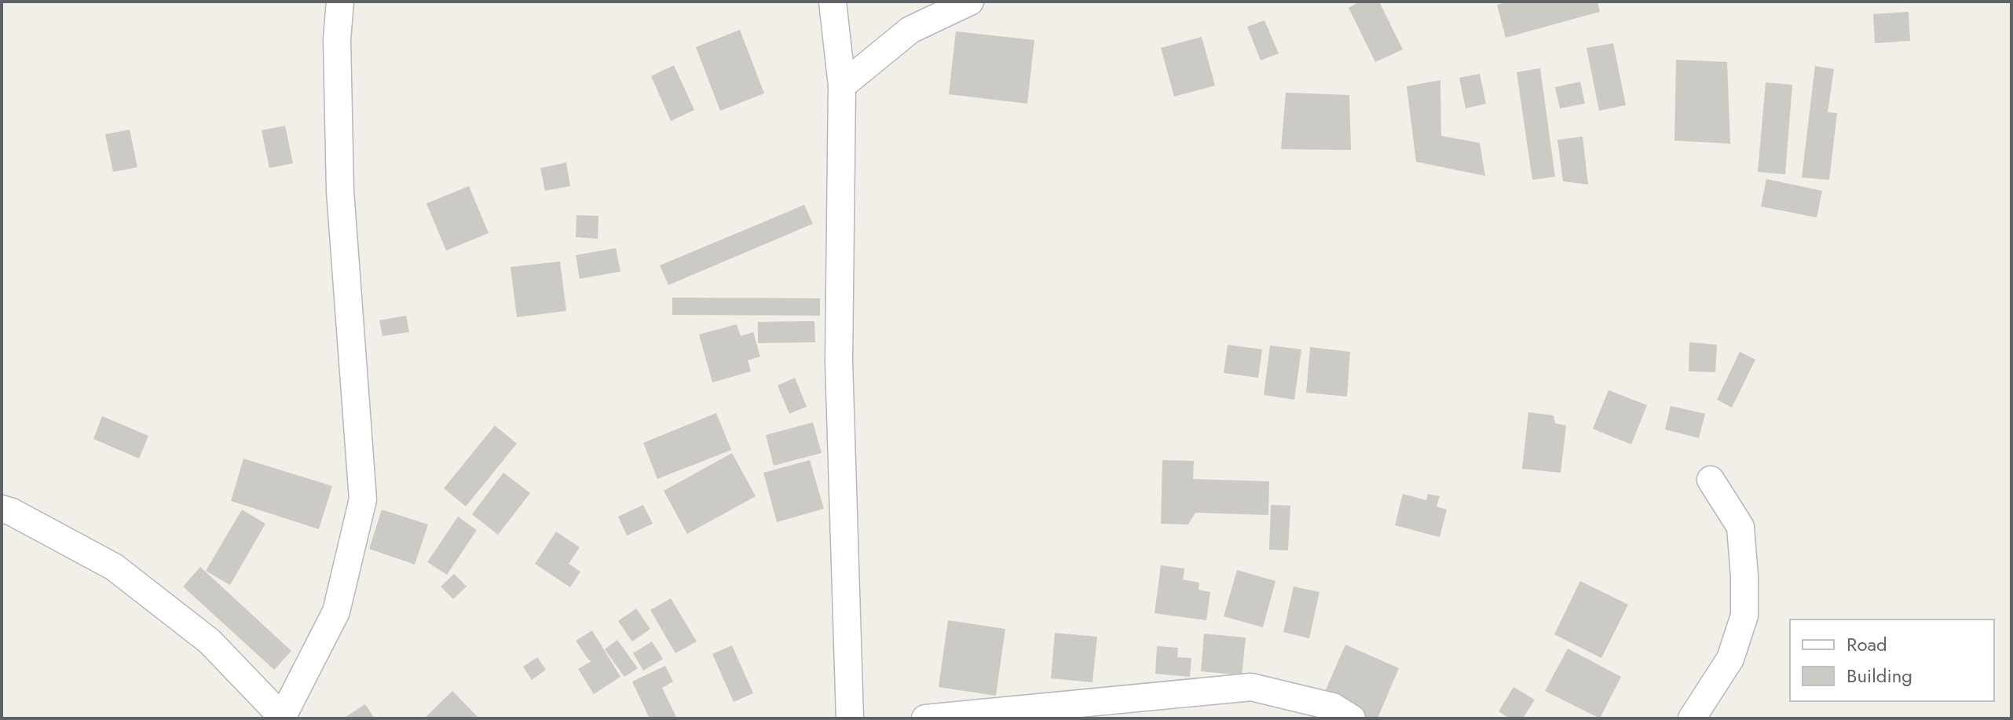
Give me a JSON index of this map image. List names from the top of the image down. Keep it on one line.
{"legend":["Road","Building"]}
